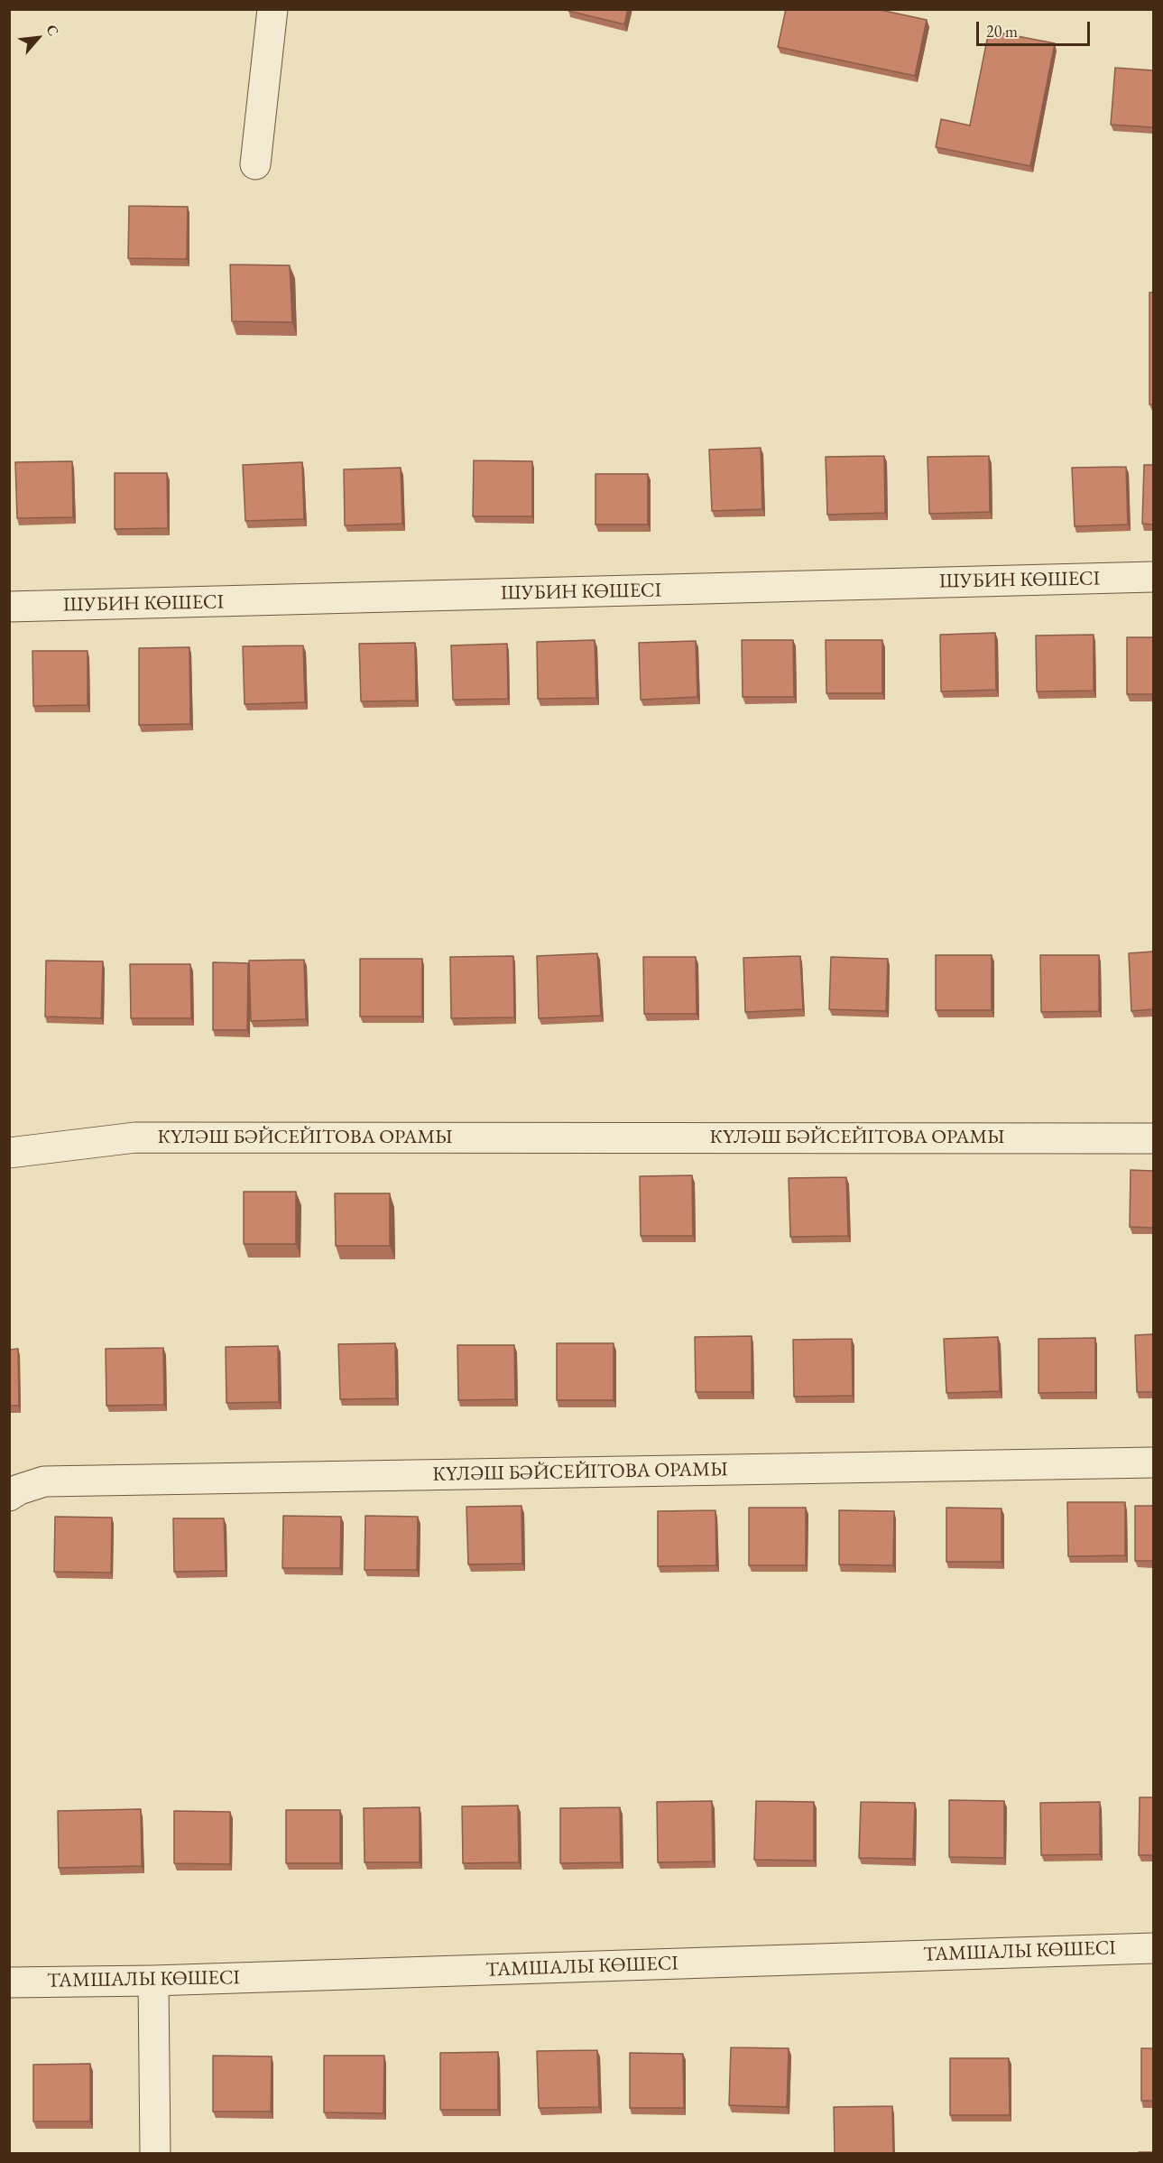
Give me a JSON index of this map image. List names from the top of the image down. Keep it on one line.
{"streets":{"street":["ШУБИН КӨШЕСІ","КҮЛӘШ БӘЙСЕЙІТОВА ОРАМЫ","ТАМШАЛЫ КӨШЕСІ"]},"scale_bar":"20 m","north":"top right"}
